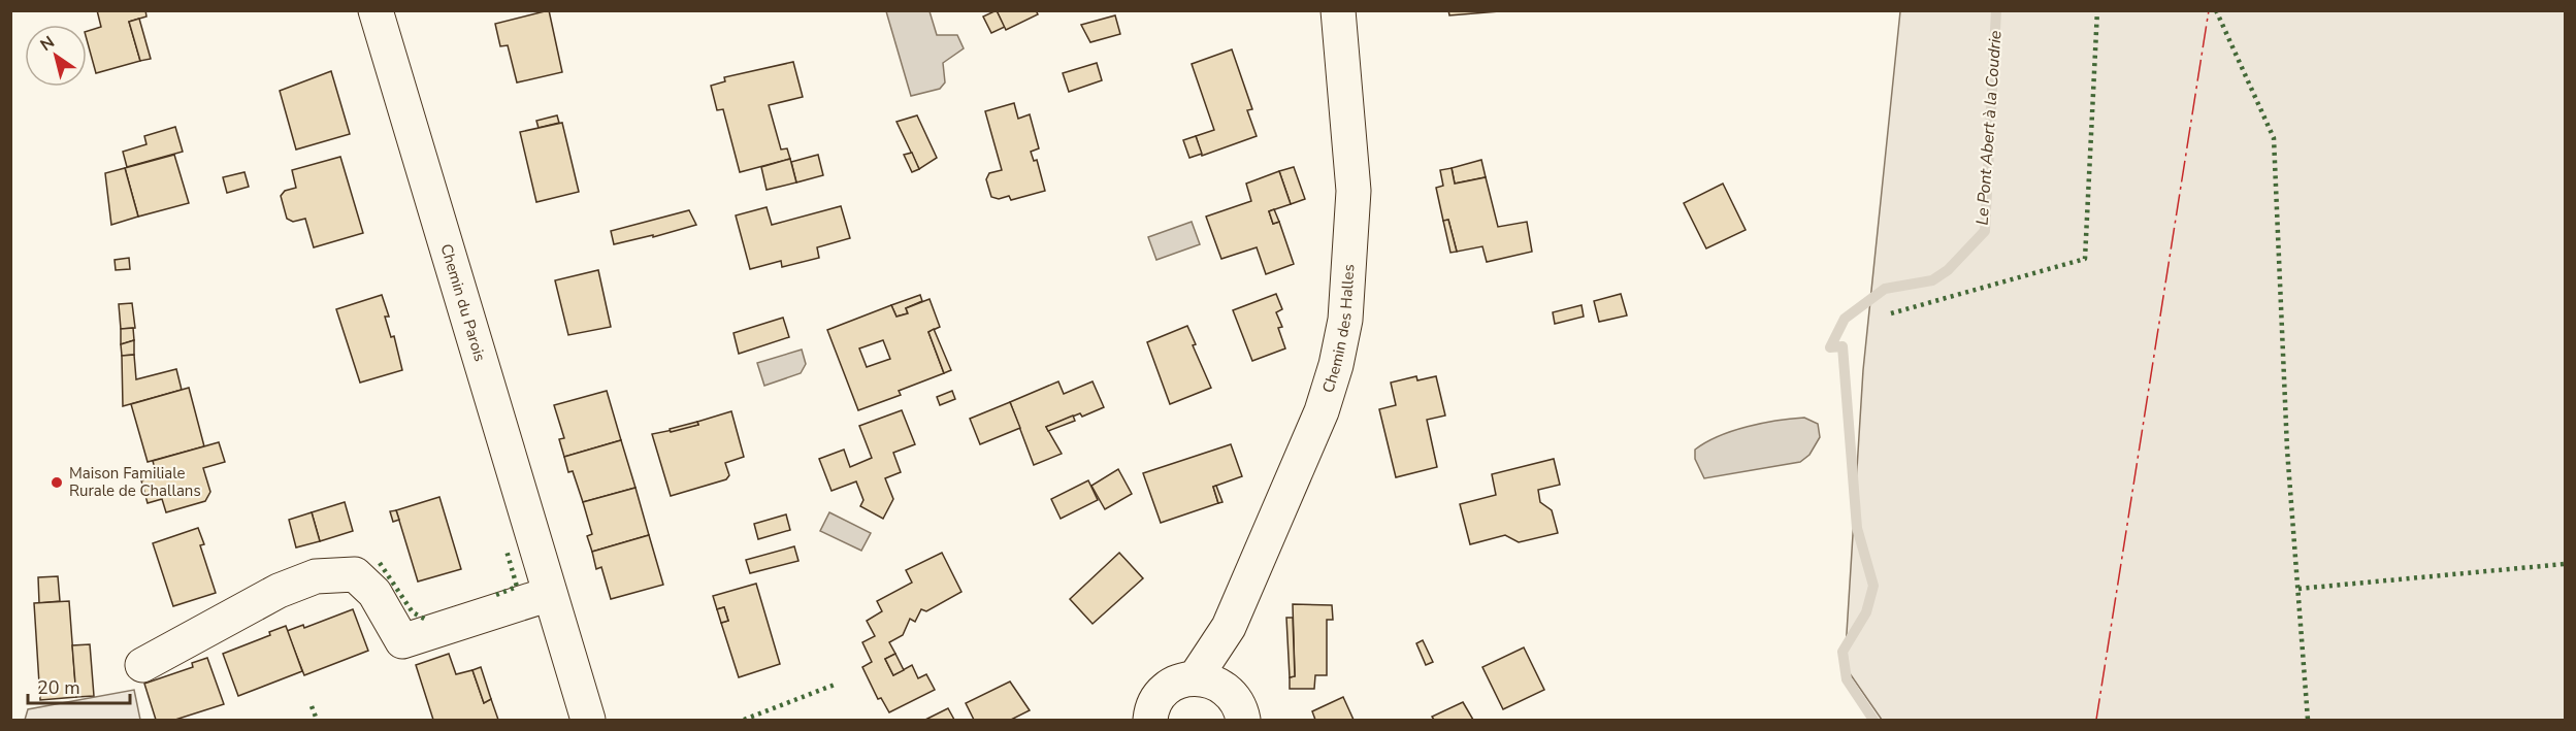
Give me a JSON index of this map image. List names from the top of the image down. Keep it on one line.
{"streets":{"street":["Chemin du Parois","Chemin des Halles"]},"water":["Le Pont Abert à la Coudrie"],"places":["Maison Familiale Rurale de Challans"],"scale_bar":"20 m","north":"top left"}
